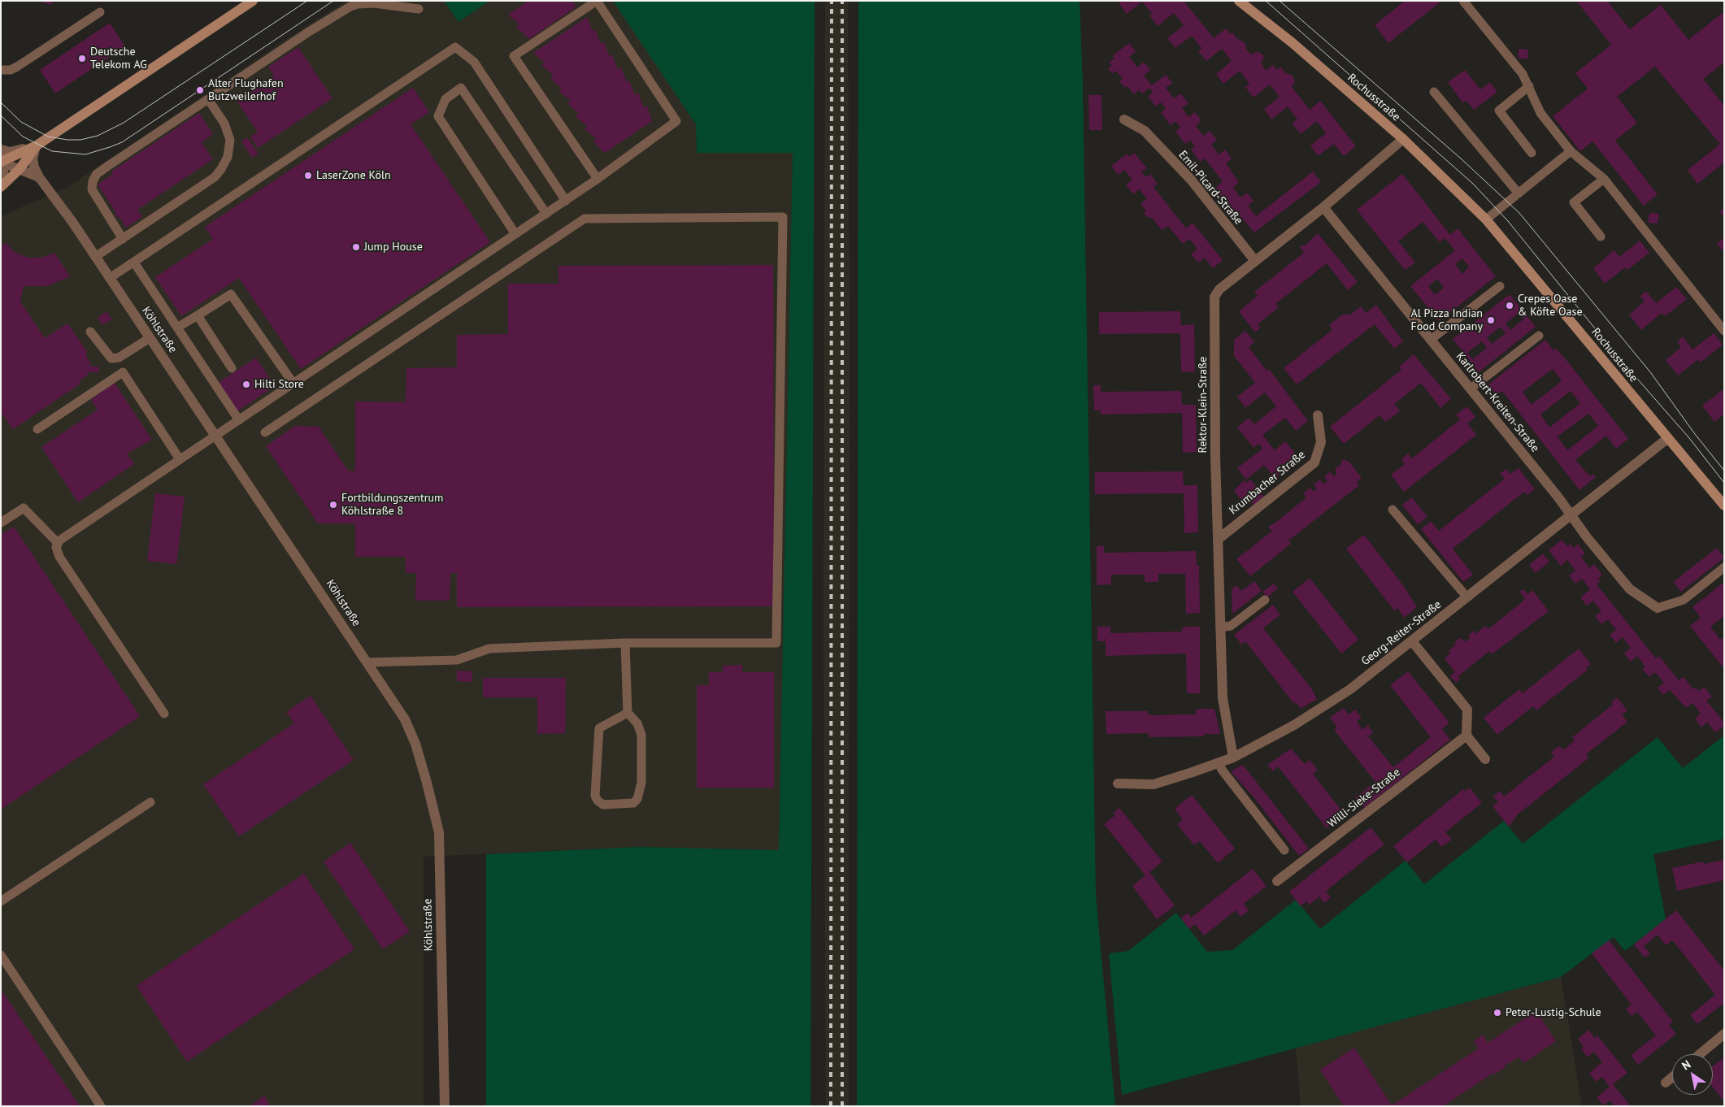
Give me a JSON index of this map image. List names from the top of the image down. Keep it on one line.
{"streets":{"street":["Rochusstraße","Emil-Picard-Straße","Köhlstraße","Karlrobert-Kreiten-Straße","Rektor-Klein-Straße","Krumbacher Straße","Georg-Reiter-Straße","Willi-Sieke-Straße"]},"crossings":[["Rochusstraße","Rektor-Klein-Straße"],["Rochusstraße","Georg-Reiter-Straße"],["Emil-Picard-Straße","Rektor-Klein-Straße"],["Karlrobert-Kreiten-Straße","Rektor-Klein-Straße"],["Karlrobert-Kreiten-Straße","Georg-Reiter-Straße"],["Rektor-Klein-Straße","Krumbacher Straße"],["Rektor-Klein-Straße","Georg-Reiter-Straße"]],"places":["Deutsche Telekom AG","Alter Flughafen Butzweilerhof","LaserZone Köln","Jump House","Crepes Oase & Köfte Oase","Al Pizza Indian Food Company","Hilti Store","Fortbildungszentrum Köhlstraße 8","Peter-Lustig-Schule"],"north":"top left"}
